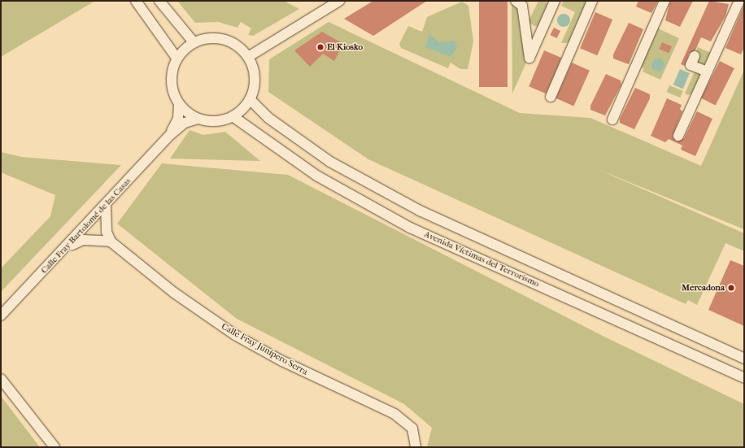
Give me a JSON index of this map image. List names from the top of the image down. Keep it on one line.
{"streets":{"street":["Calle Fray Bartolomé de las Casas","Avenida Víctimas del Terrorismo","Calle Fray Junípero Serra"]},"crossings":[["Calle Fray Bartolomé de las Casas","Avenida Víctimas del Terrorismo"]],"places":["El Kiosko","Mercadona"]}
